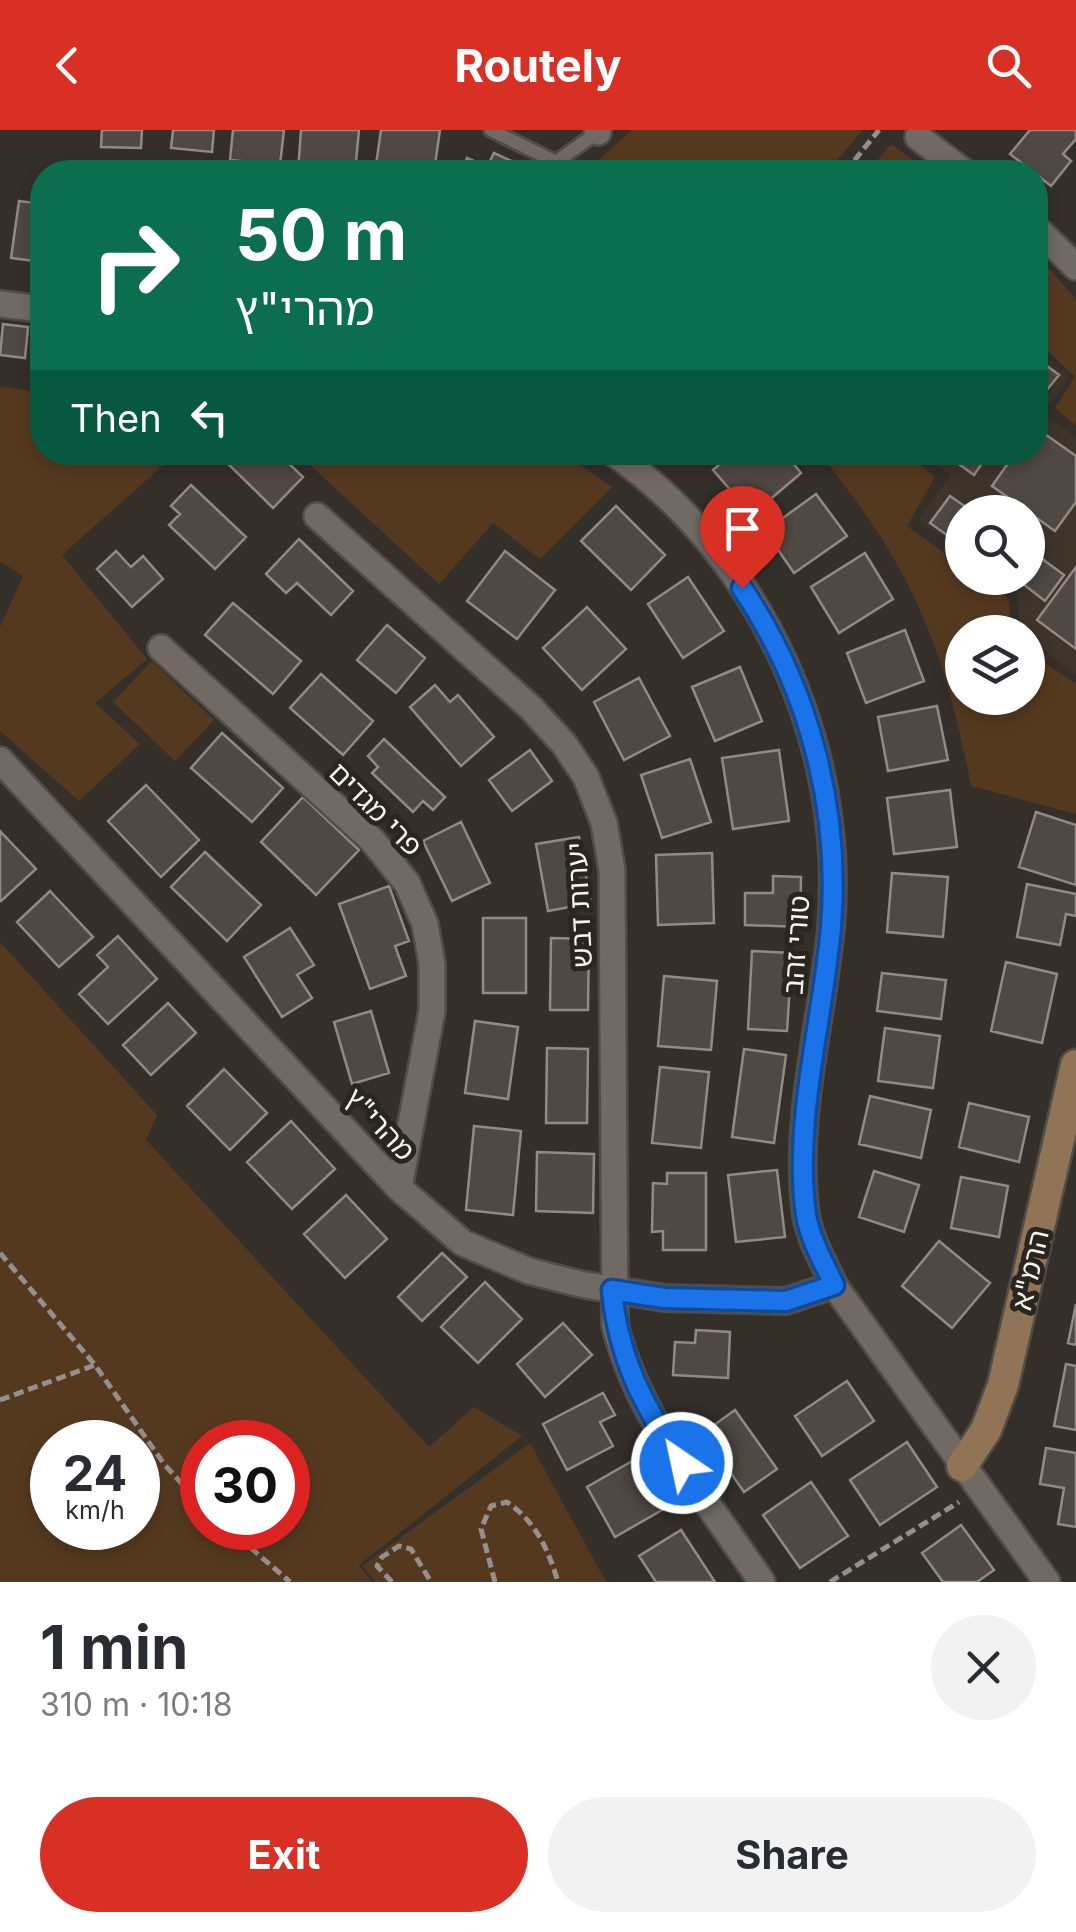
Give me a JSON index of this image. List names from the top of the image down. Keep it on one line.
{"streets":{"street":["פרי מגדים","יערות דבש","טורי זהב","מהרי\"ץ","הרמ\"א"]},"crossings":[["פרי מגדים","מהרי\"ץ"],["יערות דבש","מהרי\"ץ"],["טורי זהב","מהרי\"ץ"],["טורי זהב","הרמ\"א"]],"page":{"header":"Routely","turn":["50 m","מהרי\"ץ"],"then":"Then","speed":"24 km/h","limit":"30","heading":["1 min","310 m · 10:18"],"buttons":["Exit","Share"]}}
